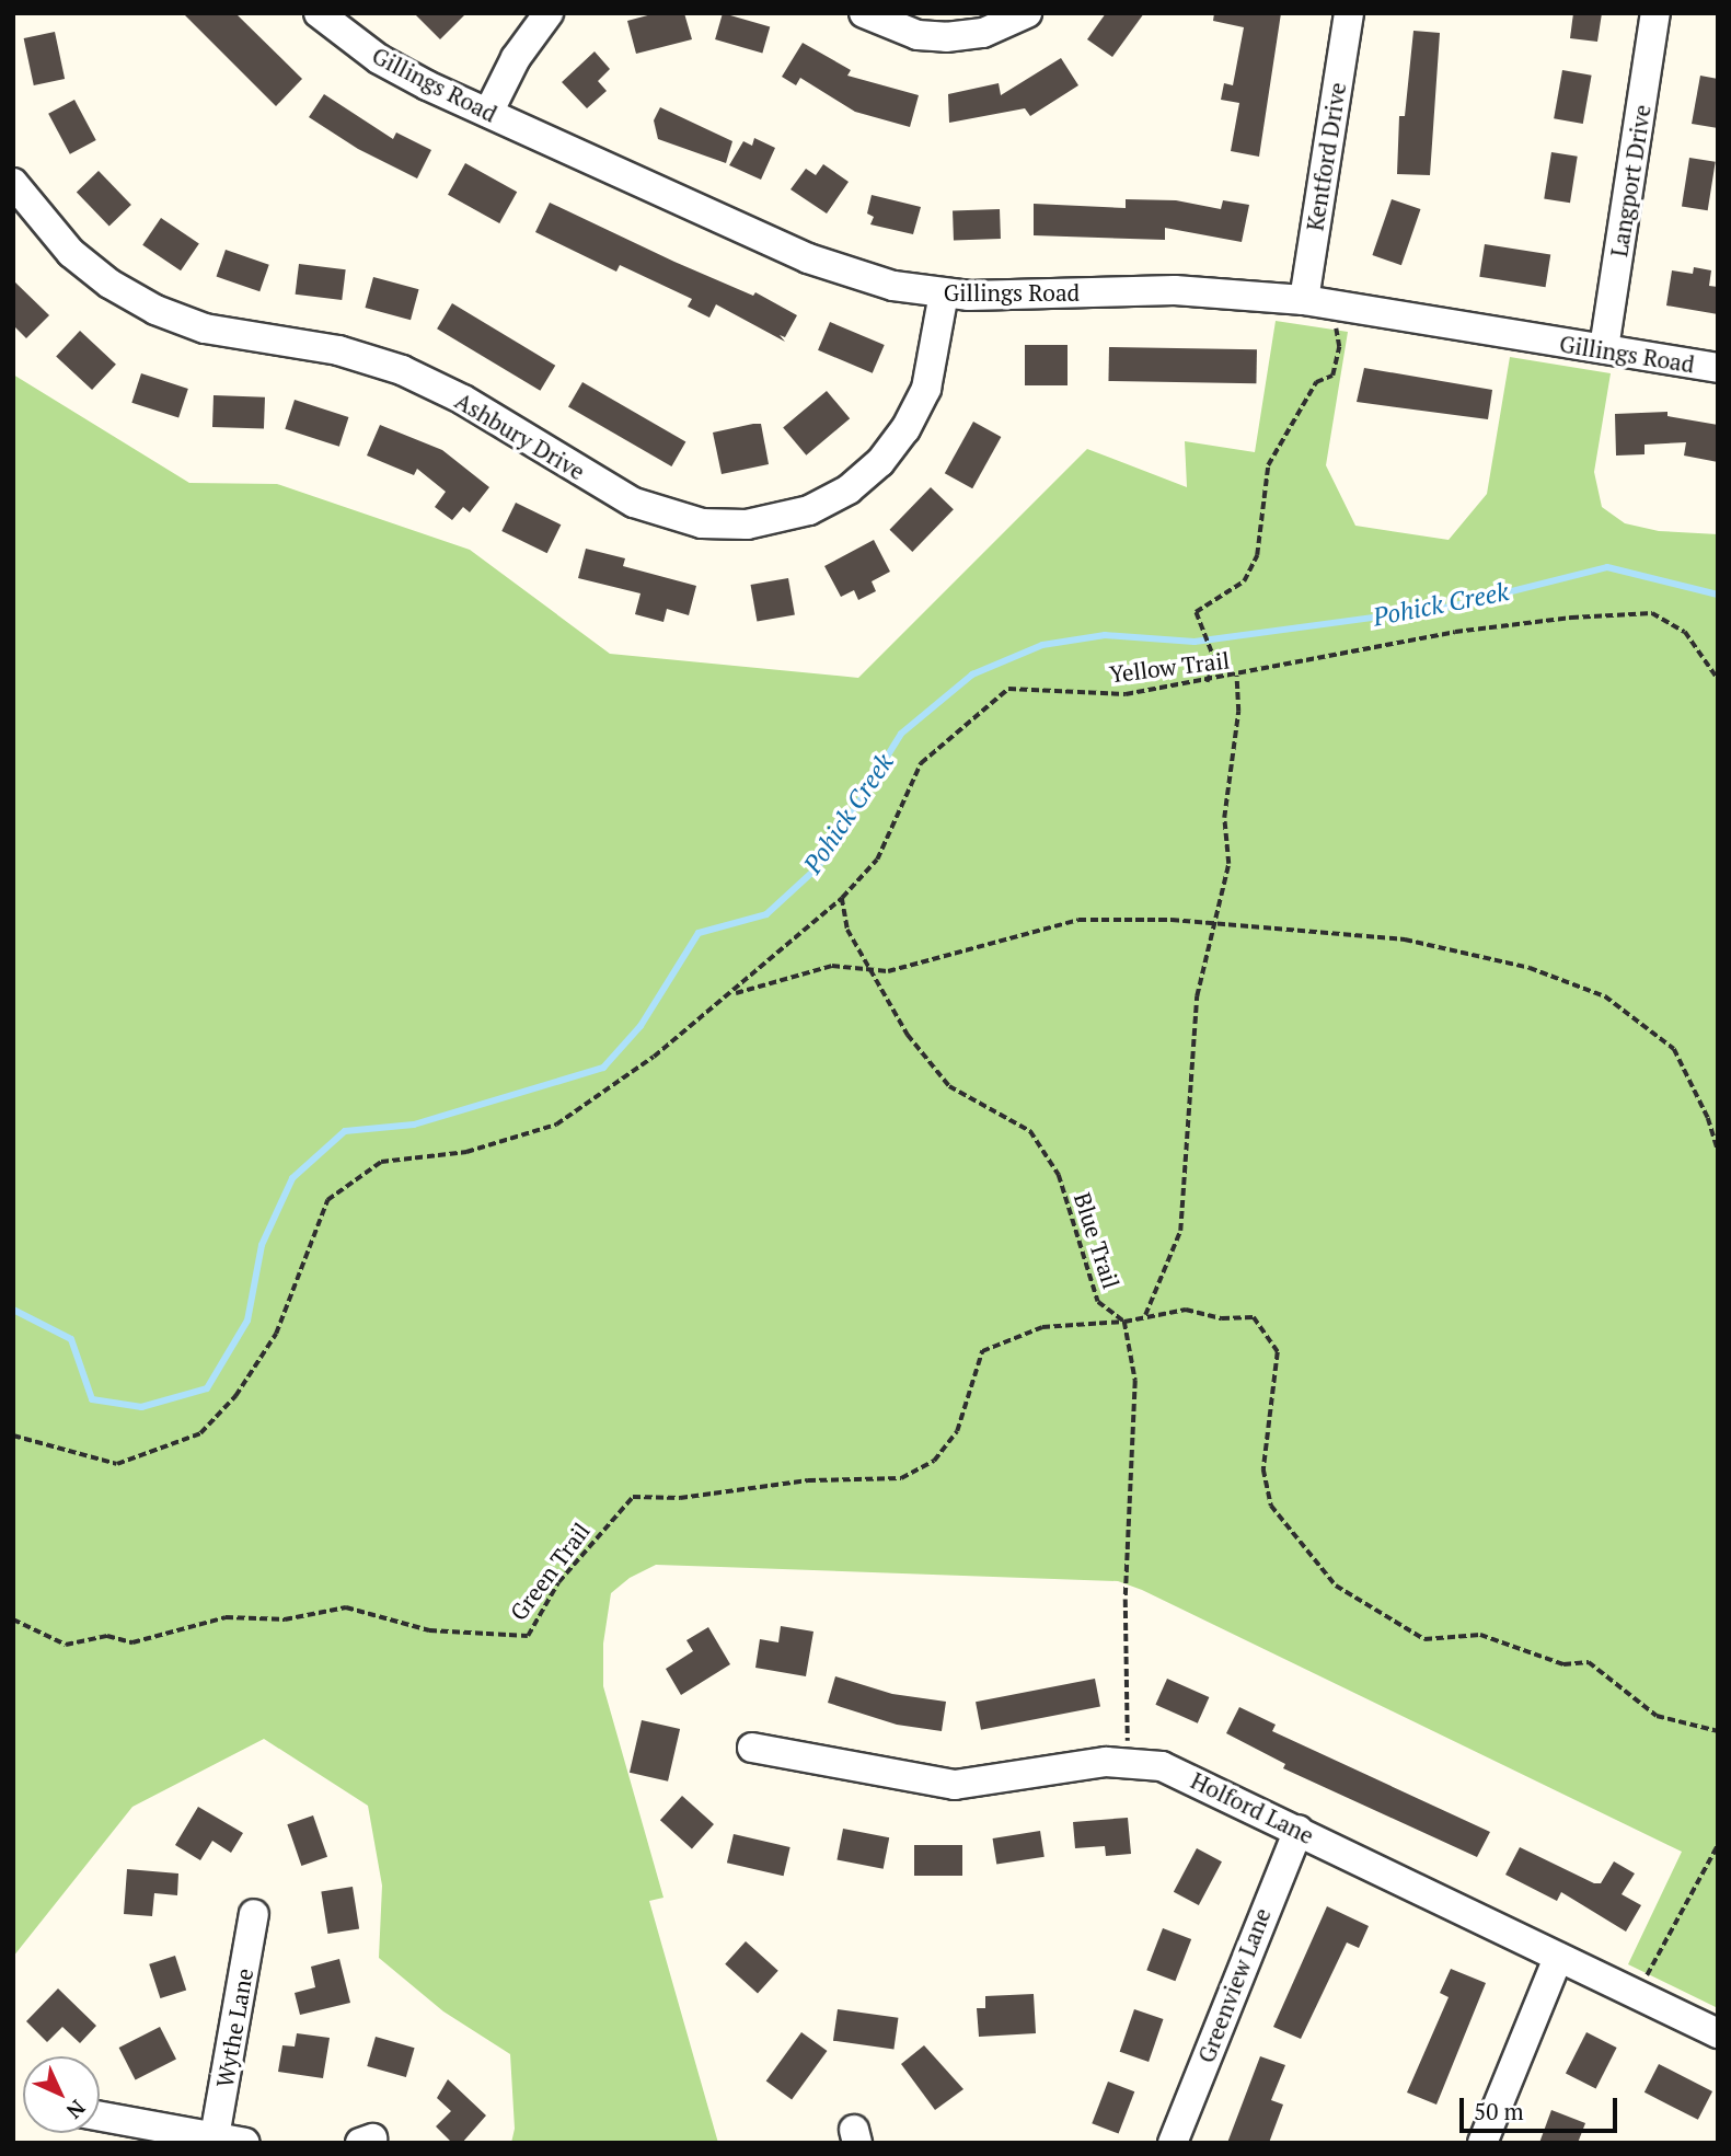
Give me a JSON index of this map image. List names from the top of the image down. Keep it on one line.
{"streets":{"street":["Gillings Road","Kentford Drive","Langport Drive","Ashbury Drive","Holford Lane","Greenview Lane","Wythe Lane"],"path":["Yellow Trail","Blue Trail","Green Trail"]},"crossings":[["Gillings Road","Kentford Drive"],["Gillings Road","Langport Drive"],["Gillings Road","Ashbury Drive"],["Yellow Trail","Blue Trail"],["Blue Trail","Green Trail"],["Holford Lane","Greenview Lane"]],"water":["Pohick Creek"],"scale_bar":"50 m","north":"bottom right"}
